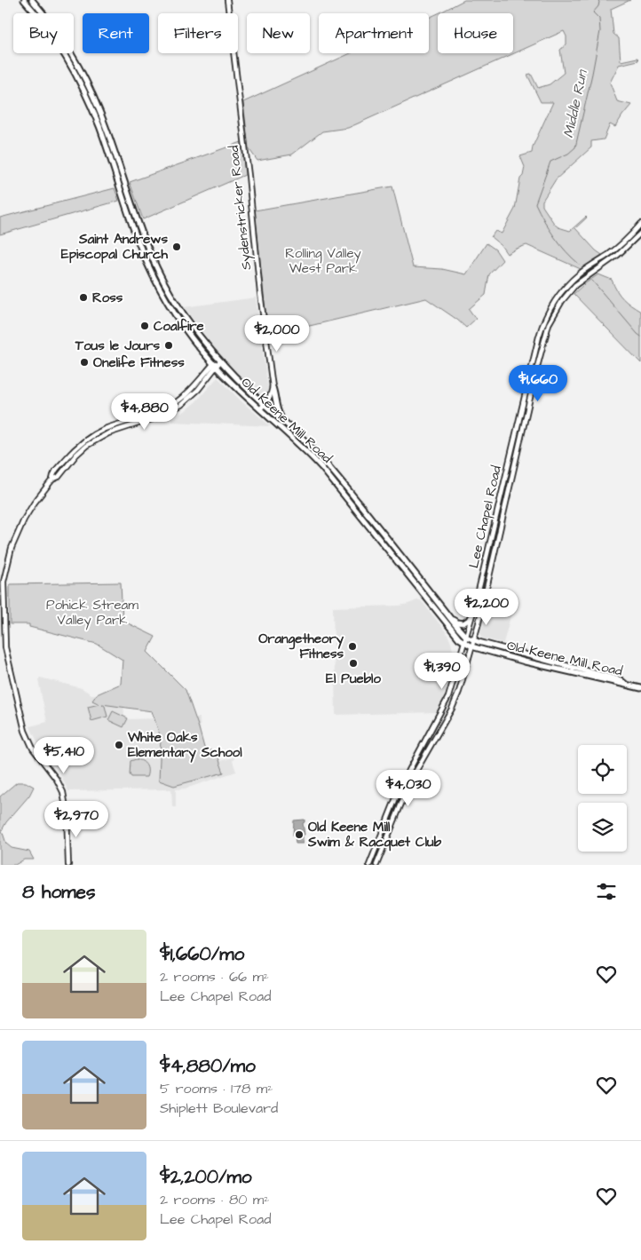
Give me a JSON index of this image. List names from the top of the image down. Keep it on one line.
{"streets":{"main road":["Sydenstricker Road","Old Keene Mill Road","Lee Chapel Road"]},"crossings":[["Old Keene Mill Road","Lee Chapel Road"]],"water":["Middle Run"],"parks":["Rolling Valley West Park","Pohick Stream Valley Park"],"places":["Saint Andrews Episcopal Church","Ross","Coalfire","Tous le Jours","Onelife Fitness","Orangetheory Fitness","El Pueblo","White Oaks Elementary School","Old Keene Mill Swim & Racquet Club"],"page":{"chip":["Buy","Rent","Filters","New","Apartment","House"],"price":["$2,000","$1,660","$4,880","$2,200","$1,390","$5,410","$4,030","$2,970"],"heading":"8 homes","list":[{"name":"$1,660/mo","note":"2 rooms · 66 m² · Lee Chapel Road"},{"name":"$4,880/mo","note":"5 rooms · 178 m² · Shiplett Boulevard"},{"name":"$2,200/mo","note":"2 rooms · 80 m² · Lee Chapel Road"}]}}
